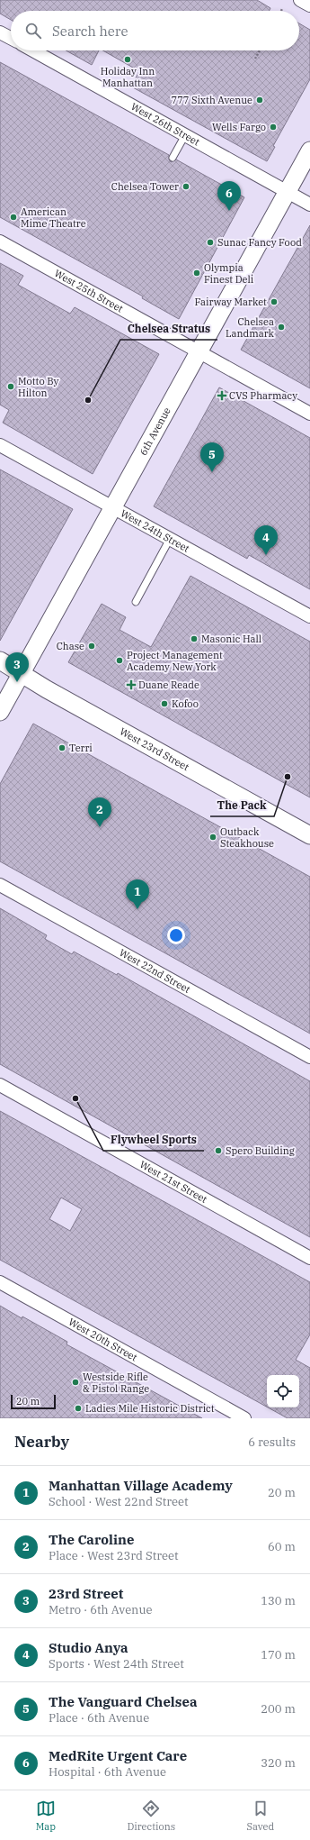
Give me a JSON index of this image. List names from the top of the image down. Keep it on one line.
{"streets":{"main road":["6th Avenue","West 23rd Street"],"street":["West 26th Street","West 25th Street","West 24th Street","West 22nd Street","West 21st Street","West 20th Street"]},"crossings":[["West 26th Street","6th Avenue"],["West 25th Street","6th Avenue"],["6th Avenue","West 24th Street"],["6th Avenue","West 23rd Street"]],"places":{"other":["Holiday Inn Manhattan","777 Sixth Avenue","Wells Fargo","Chelsea Tower","American Mime Theatre","Sunac Fancy Food","Olympia Finest Deli","Fairway Market","Chelsea Landmark","Motto By Hilton","Chelsea Stratus","Masonic Hall","Chase","Project Management Academy New York","Kofoo","Terri","The Pack","Outback Steakhouse","Flywheel Sports","Spero Building","Westside Rifle & Pistol Range","Ladies Mile Historic District"],"health":["CVS Pharmacy","Duane Reade"]},"scale_bar":"20 m","page":{"search":"Search here","pins":["6","5","4","3","2","1"],"scale":"20 m","heading":["Nearby","6 results"],"list":[{"mark":"1","name":"Manhattan Village Academy","note":"School · West 22nd Street","value":"20 m"},{"mark":"2","name":"The Caroline","note":"Place · West 23rd Street","value":"60 m"},{"mark":"3","name":"23rd Street","note":"Metro · 6th Avenue","value":"130 m"},{"mark":"4","name":"Studio Anya","note":"Sports · West 24th Street","value":"170 m"},{"mark":"5","name":"The Vanguard Chelsea","note":"Place · 6th Avenue","value":"200 m"},{"mark":"6","name":"MedRite Urgent Care","note":"Hospital · 6th Avenue","value":"320 m"}],"nav":["Map","Directions","Saved"]}}
